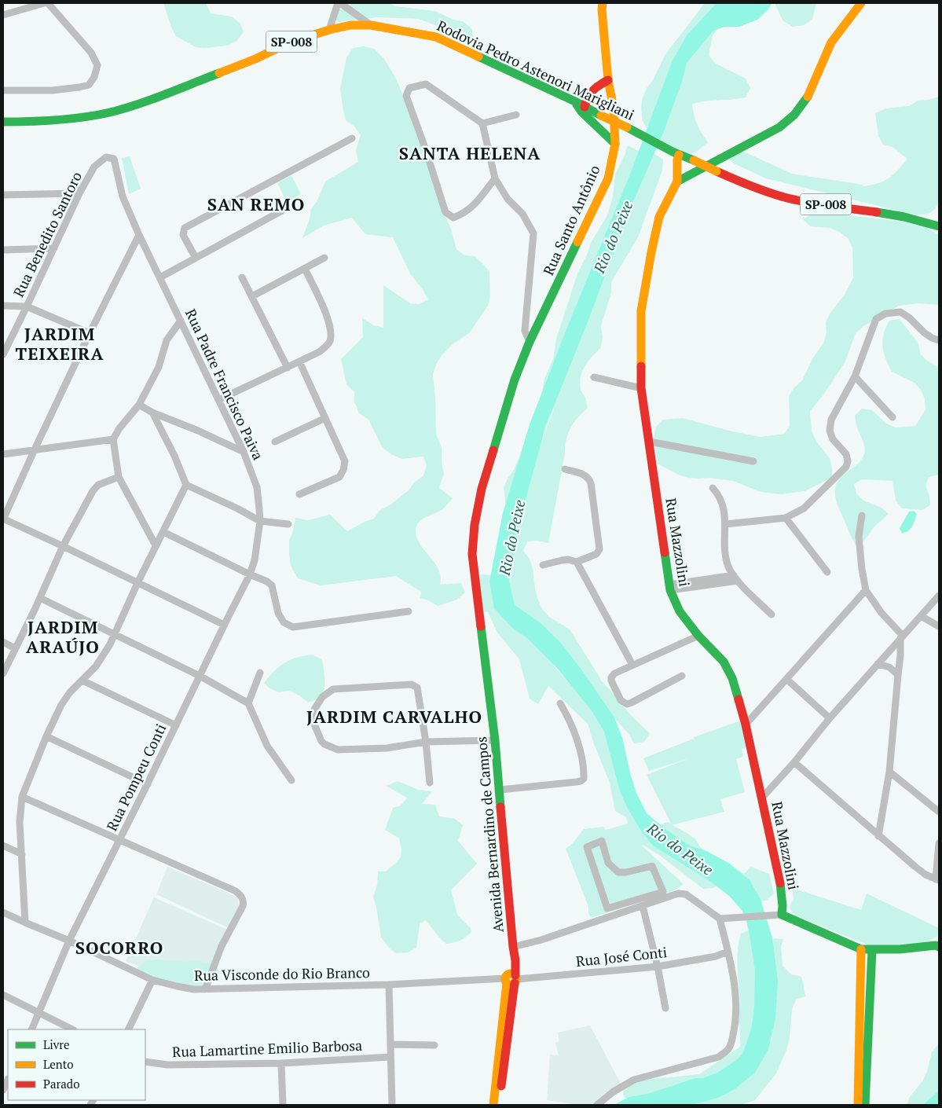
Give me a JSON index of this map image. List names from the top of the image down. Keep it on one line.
{"streets":{"street":["SP-008","Rodovia Pedro Astenori Marigliani","Rua Santo Antônio","Rua Benedito Santoro","Rua Padre Francisco Paiva","Rua Mazzolini","Rua Pompeu Conti","Avenida Bernardino de Campos","Rua José Conti","Rua Visconde do Rio Branco","Rua Lamartine Emilio Barbosa"]},"crossings":[["Rodovia Pedro Astenori Marigliani","Rua Mazzolini"],["Rua Santo Antônio","Avenida Bernardino de Campos"],["Rua Benedito Santoro","Rua Padre Francisco Paiva"],["Rua Padre Francisco Paiva","Rua Pompeu Conti"],["Rua Pompeu Conti","Rua Visconde do Rio Branco"],["Avenida Bernardino de Campos","Rua José Conti"],["Avenida Bernardino de Campos","Rua Visconde do Rio Branco"],["Rua José Conti","Rua Visconde do Rio Branco"]],"districts":["SANTA HELENA","SAN REMO","JARDIM TEIXEIRA","JARDIM ARAÚJO","JARDIM CARVALHO","SOCORRO"],"water":["Rio do Peixe"],"legend":["Livre","Lento","Parado"]}
